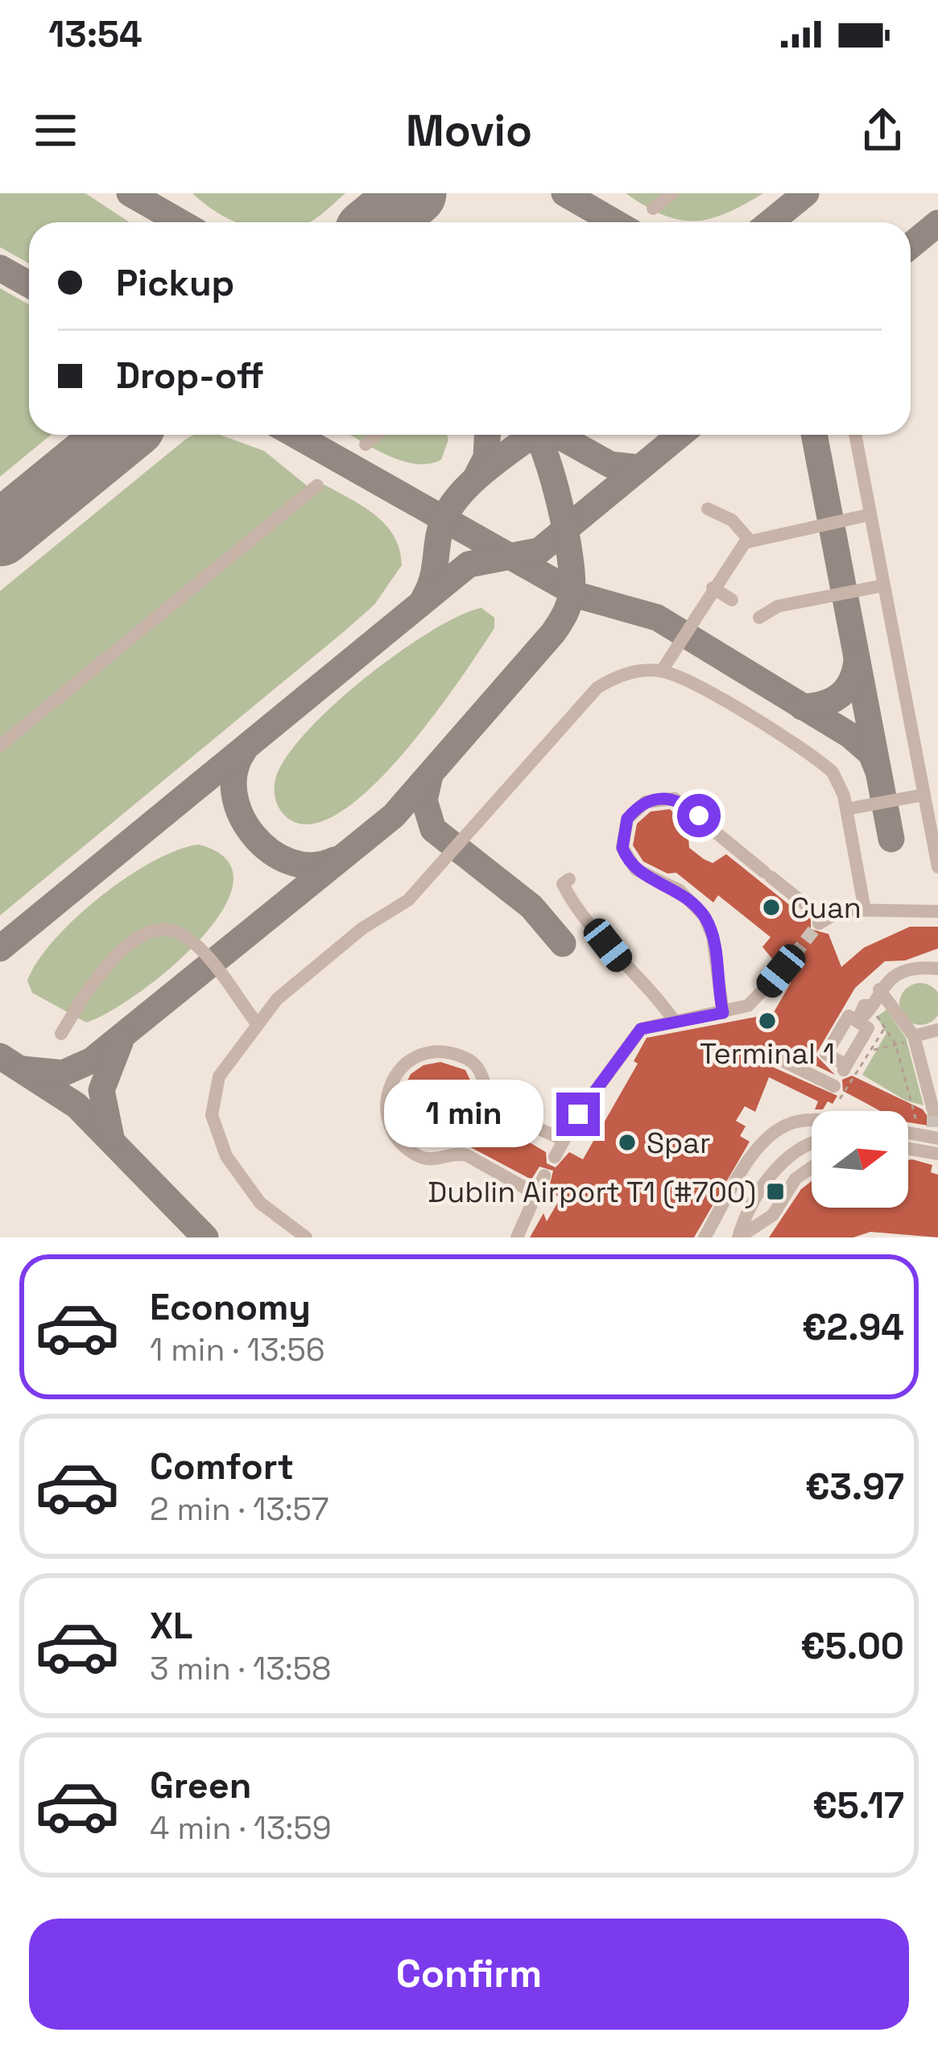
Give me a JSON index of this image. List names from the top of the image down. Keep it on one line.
{"places":{"other":["Cuan","Terminal 1","Spar"],"transit":["Dublin Airport T1 (#700)"]},"north":"right","page":{"status":"13:54","header":"Movio","banner":["Pickup","Drop-off"],"bubble":"1 min","list":[{"name":"Economy","note":"1 min · 13:56","value":"€2.94"},{"name":"Comfort","note":"2 min · 13:57","value":"€3.97"},{"name":"XL","note":"3 min · 13:58","value":"€5.00"},{"name":"Green","note":"4 min · 13:59","value":"€5.17"}],"buttons":"Confirm"}}
